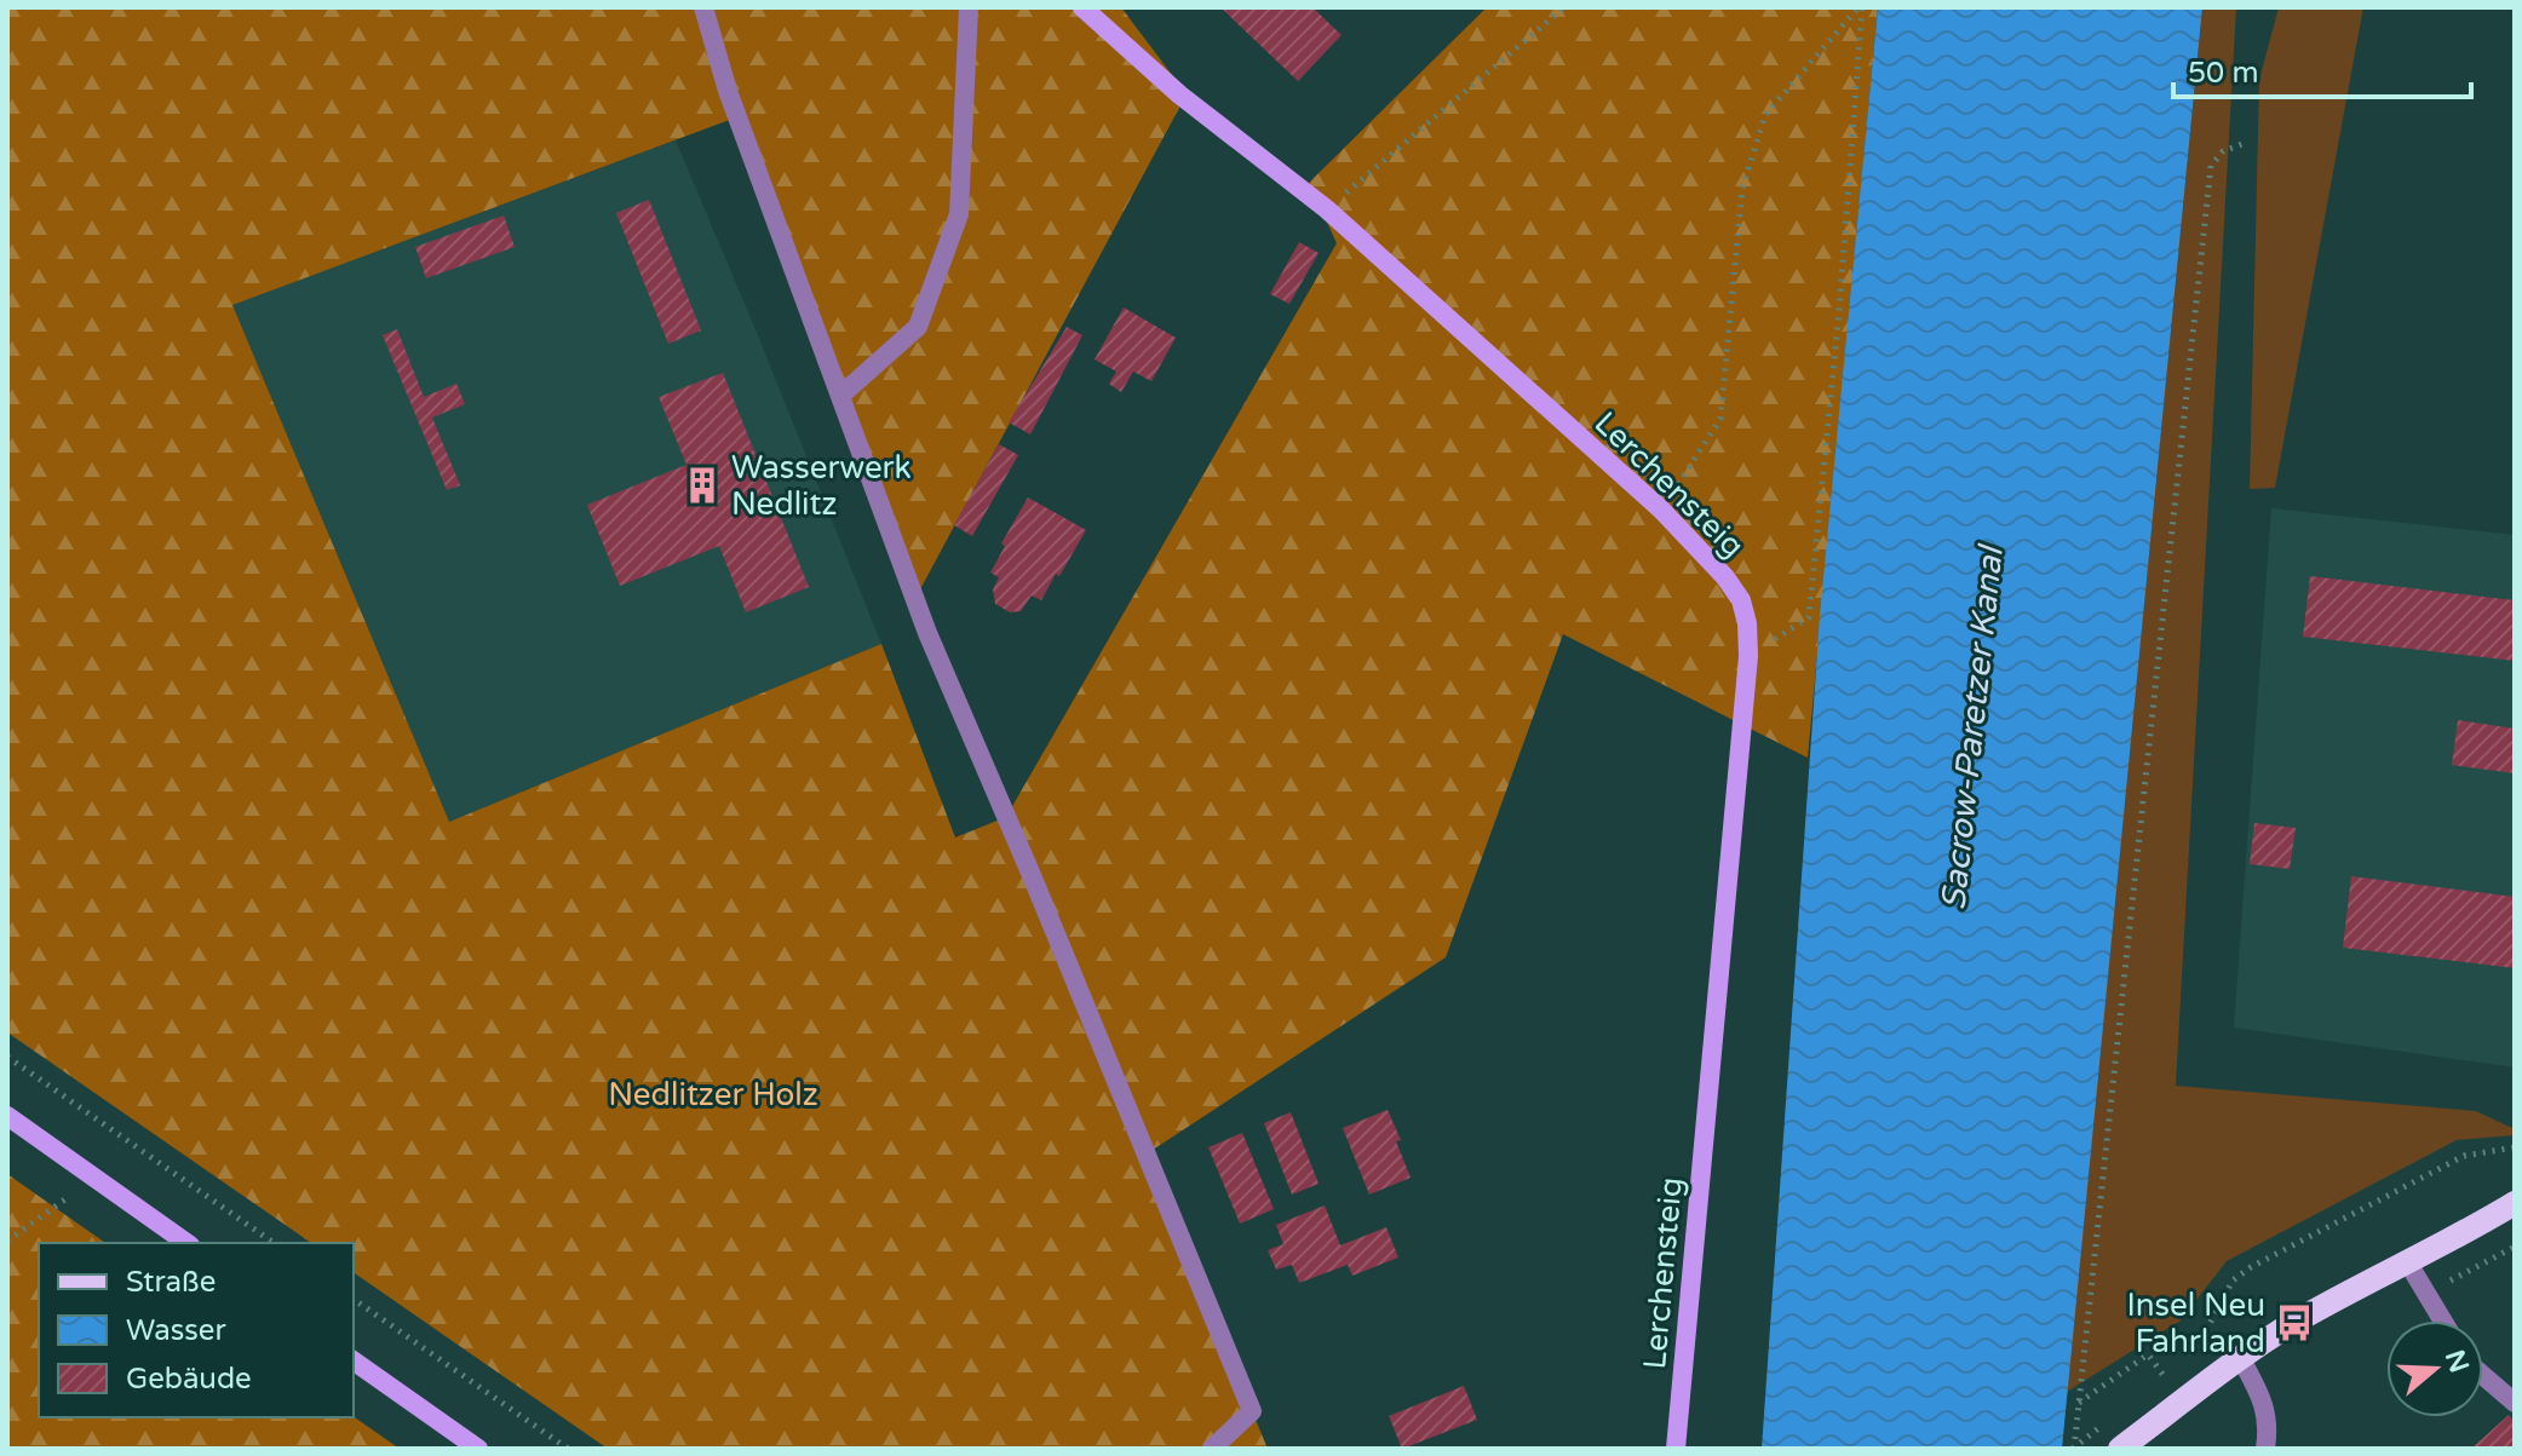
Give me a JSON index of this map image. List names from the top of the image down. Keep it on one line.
{"streets":{"street":["Lerchensteig"]},"water":["Sacrow-Paretzer Kanal"],"parks":["Nedlitzer Holz"],"places":{"building":["Wasserwerk Nedlitz"],"bus stop":["Insel Neu Fahrland"]},"legend":["Straße","Wasser","Gebäude"],"scale_bar":"50 m","north":"right"}
